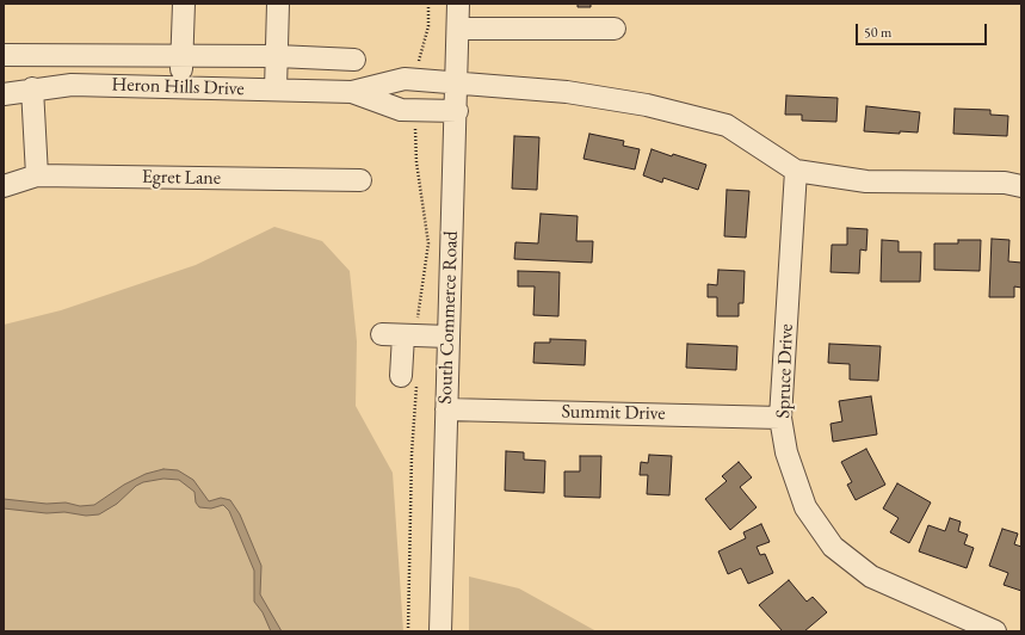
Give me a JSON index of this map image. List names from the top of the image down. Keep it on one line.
{"streets":{"street":["Heron Hills Drive","Egret Lane","South Commerce Road","Spruce Drive","Summit Drive"]},"crossings":[["Heron Hills Drive","South Commerce Road"],["Heron Hills Drive","Spruce Drive"],["South Commerce Road","Summit Drive"],["Spruce Drive","Summit Drive"]],"scale_bar":"50 m"}
